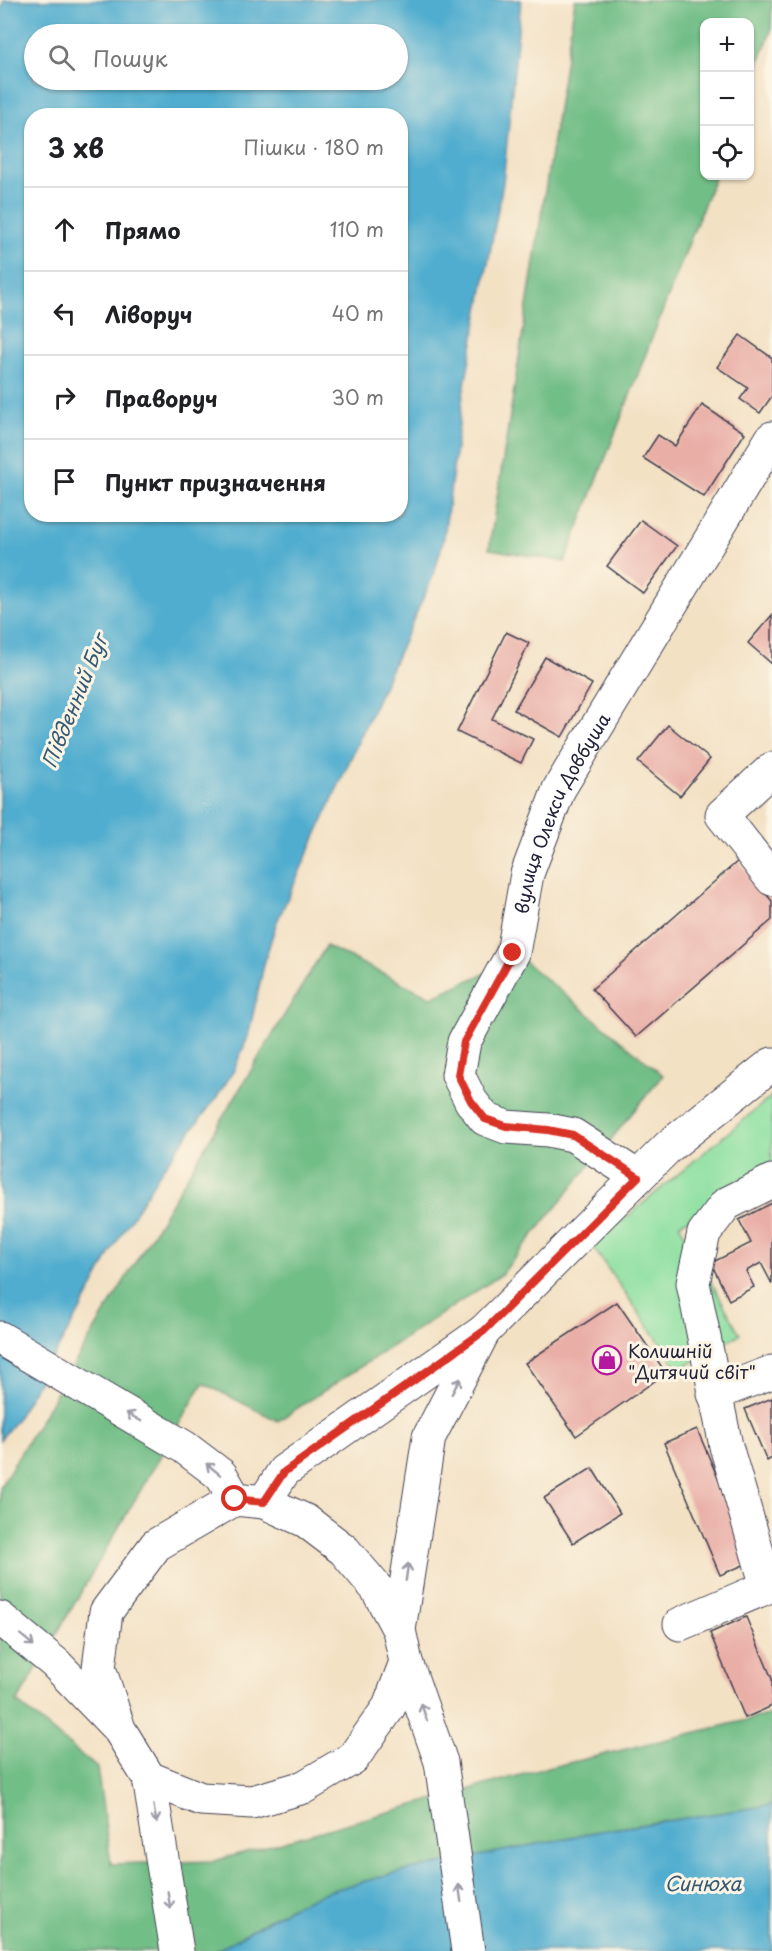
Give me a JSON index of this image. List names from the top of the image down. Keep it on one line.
{"streets":{"main road":["вулиця Олекси Довбуша"]},"water":["Південний Буг","Синюха"],"places":{"shop":["Колишній \"Дитячий світ\""]},"page":{"map_buttons":["+","−"],"search":"Пошук","heading":["3 хв","Пішки · 180 m"],"list":[["Прямо","110 m"],["Ліворуч","40 m"],["Праворуч","30 m"],"Пункт призначення"]}}
